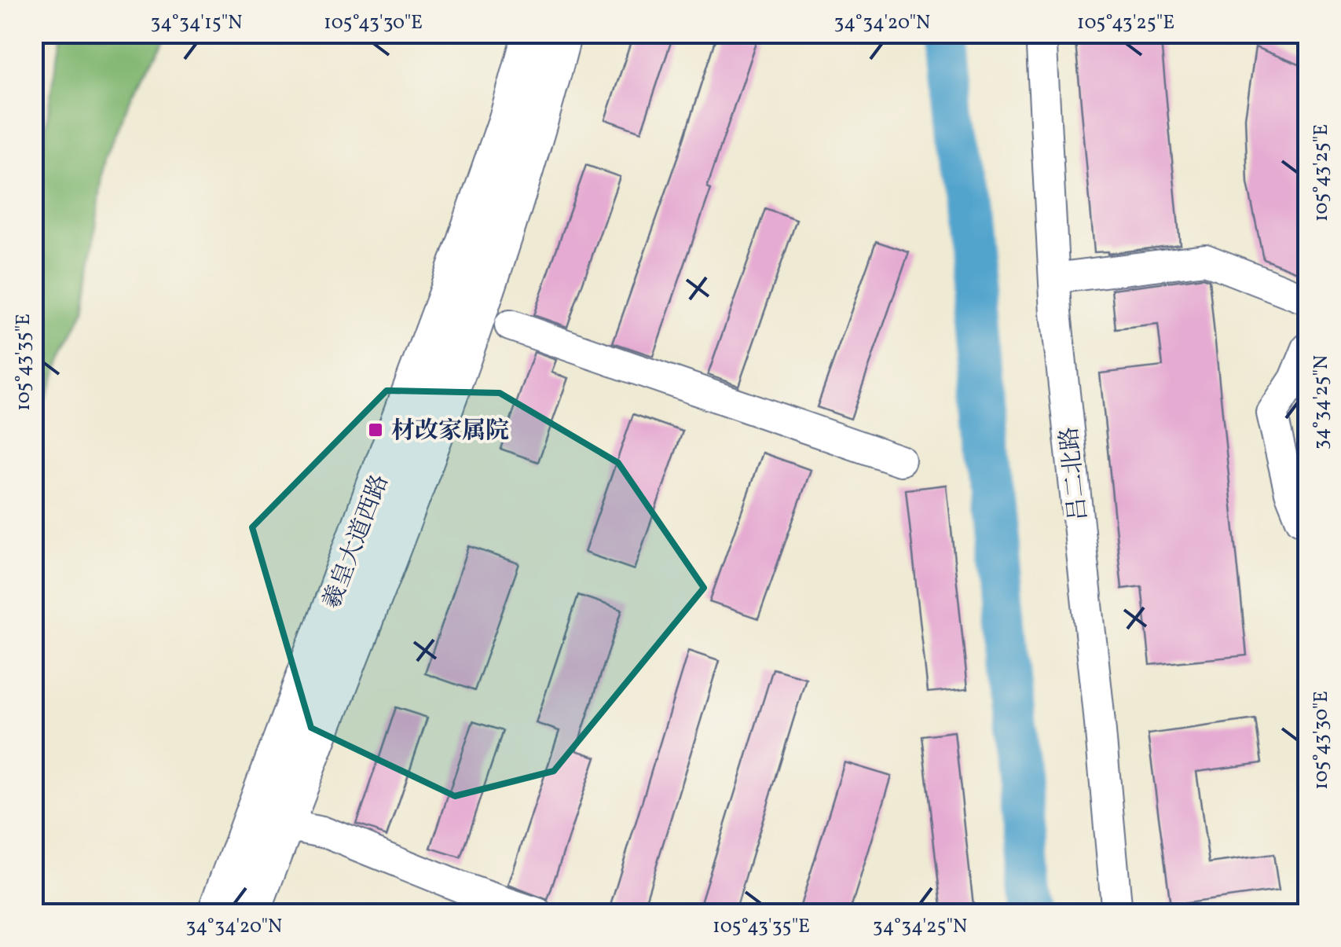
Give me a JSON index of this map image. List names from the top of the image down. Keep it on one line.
{"streets":{"main road":["羲皇大道西路"],"street":["吕二北路"]},"places":{"transit":["材改家属院"]},"coordinates":["34°34'15\"N","105°43'30\"E","34°34'20\"N","105°43'25\"E","105°43'35\"E","34°34'25\"N"]}
